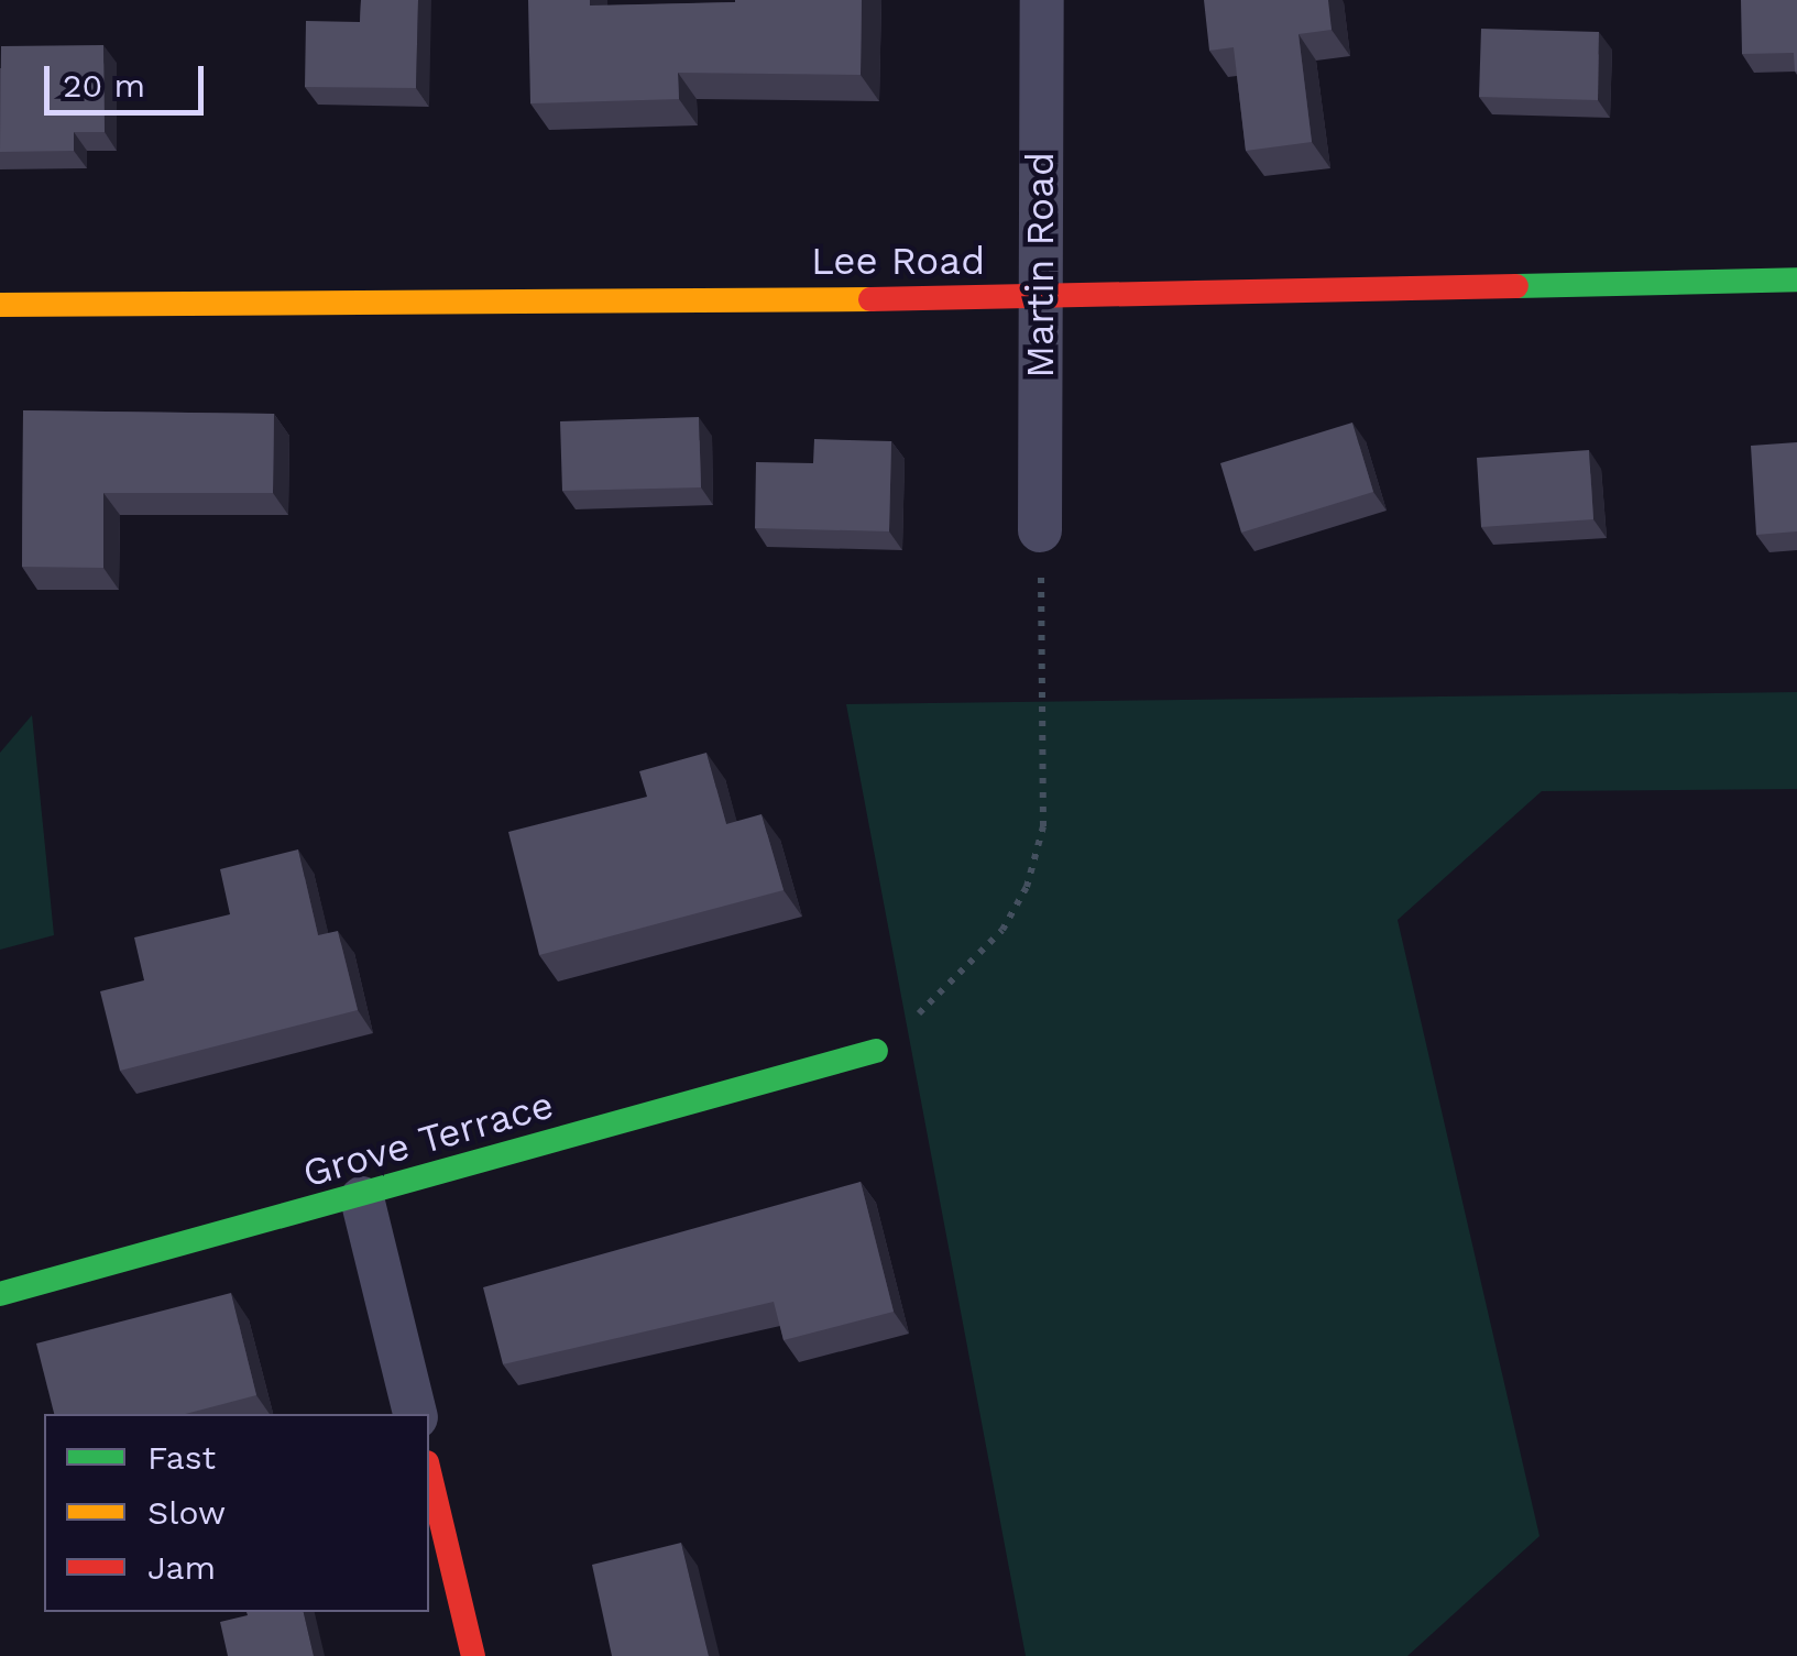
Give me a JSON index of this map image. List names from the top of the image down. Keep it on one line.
{"streets":{"street":["Lee Road","Martin Road","Grove Terrace"]},"crossings":[["Lee Road","Martin Road"]],"legend":["Fast","Slow","Jam"],"scale_bar":"20 m"}
